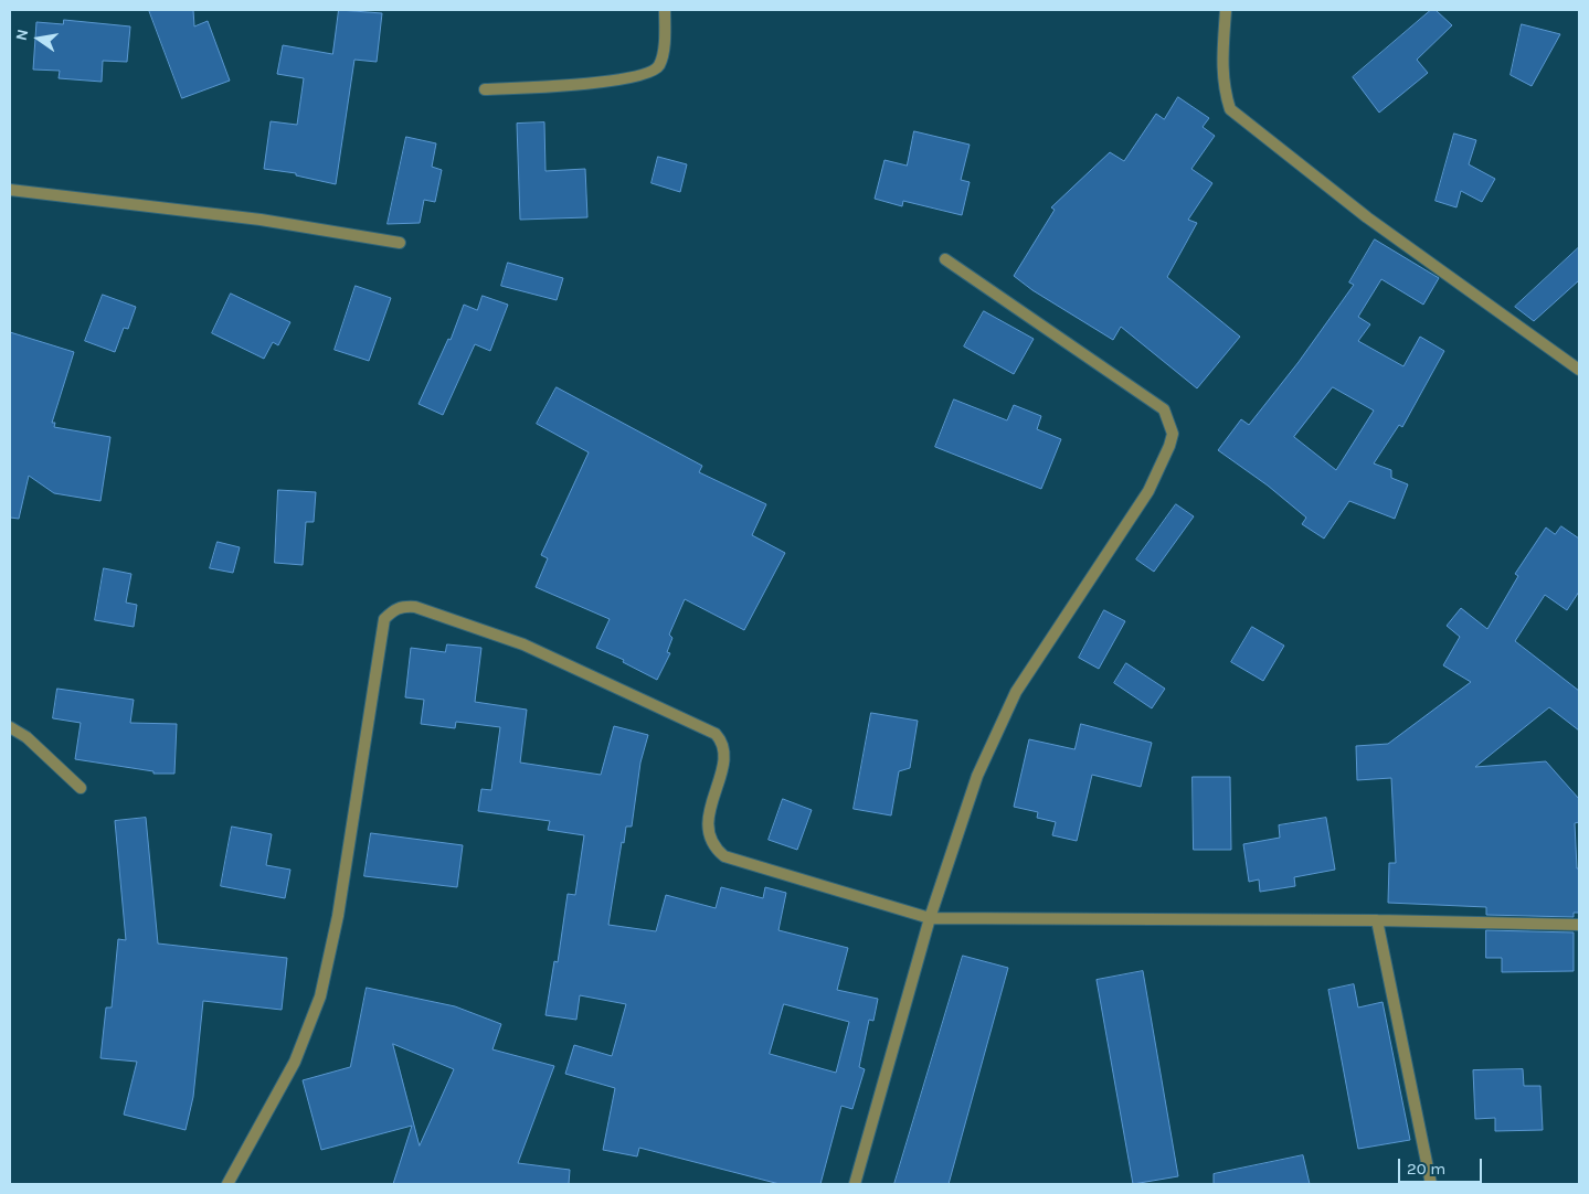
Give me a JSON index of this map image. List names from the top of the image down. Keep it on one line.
{"scale_bar":"20 m","north":"left"}
